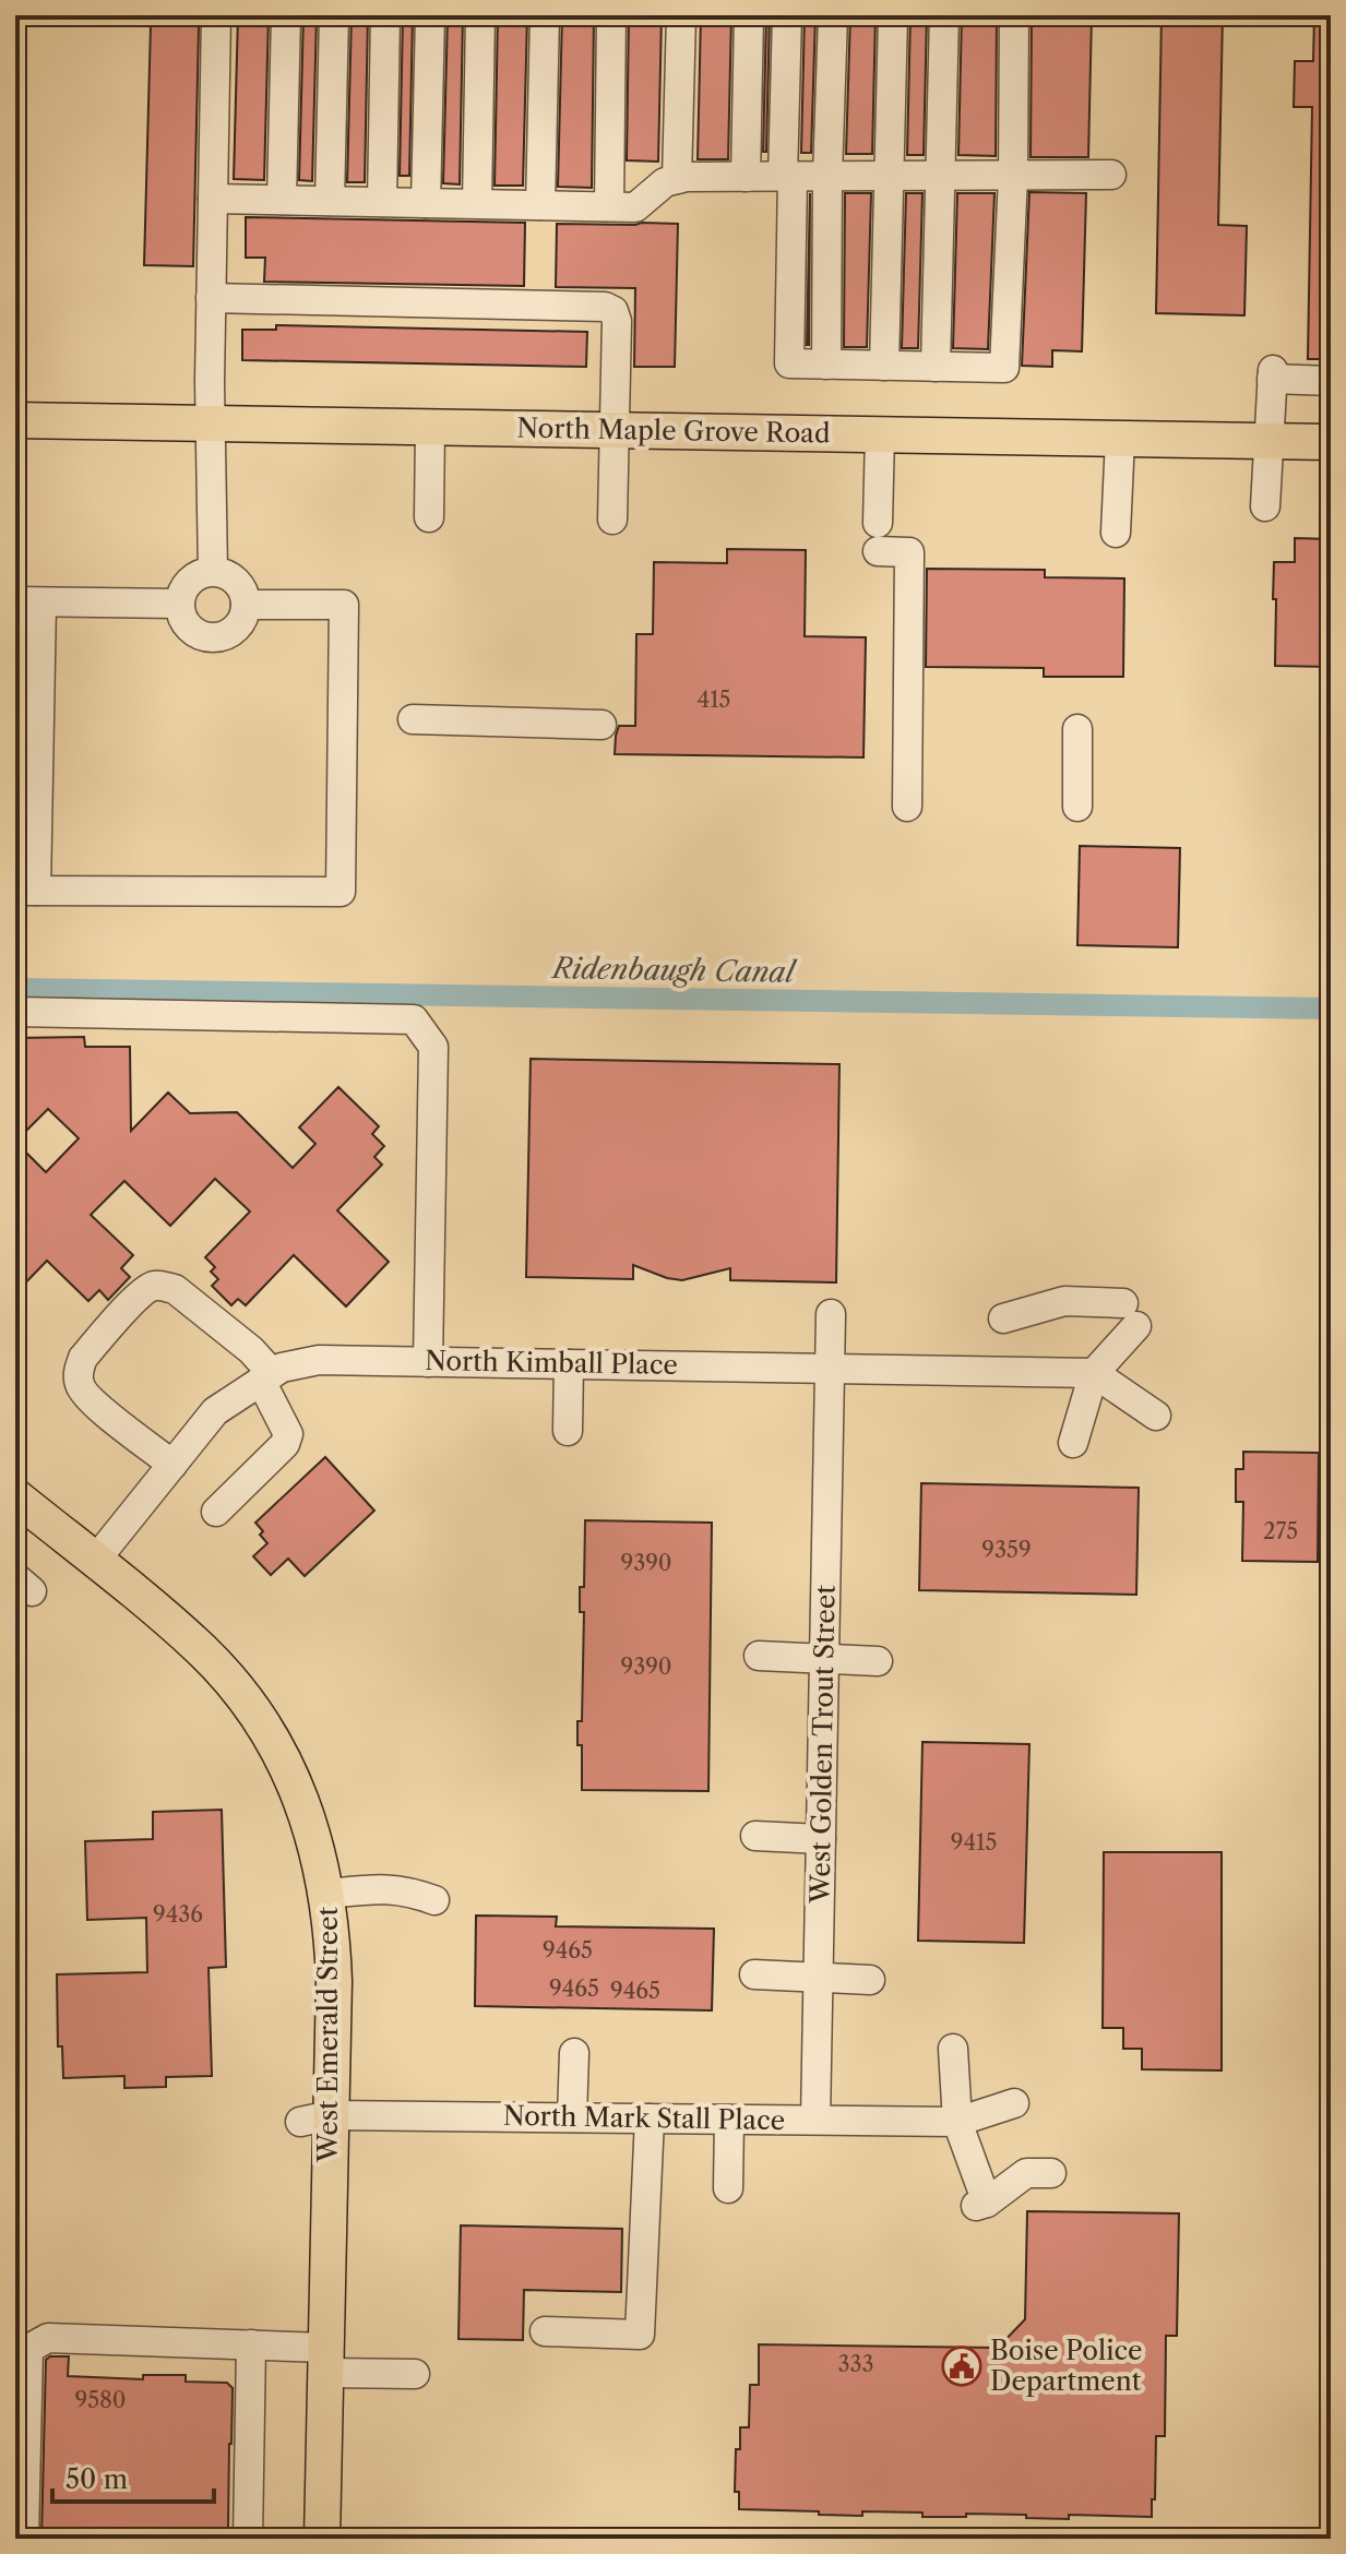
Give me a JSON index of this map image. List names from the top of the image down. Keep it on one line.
{"streets":{"main road":["North Maple Grove Road","West Emerald Street"],"street":["North Kimball Place","West Golden Trout Street","North Mark Stall Place"]},"crossings":[["North Kimball Place","West Golden Trout Street"],["North Kimball Place","West Emerald Street"],["West Golden Trout Street","North Mark Stall Place"],["West Emerald Street","North Mark Stall Place"]],"water":["Ridenbaugh Canal"],"places":{"public building":["Boise Police Department"]},"house_numbers":["415","275","9359","9390","9390","9415","9436","9465","9465","9465","333","9580"],"scale_bar":"50 m"}
